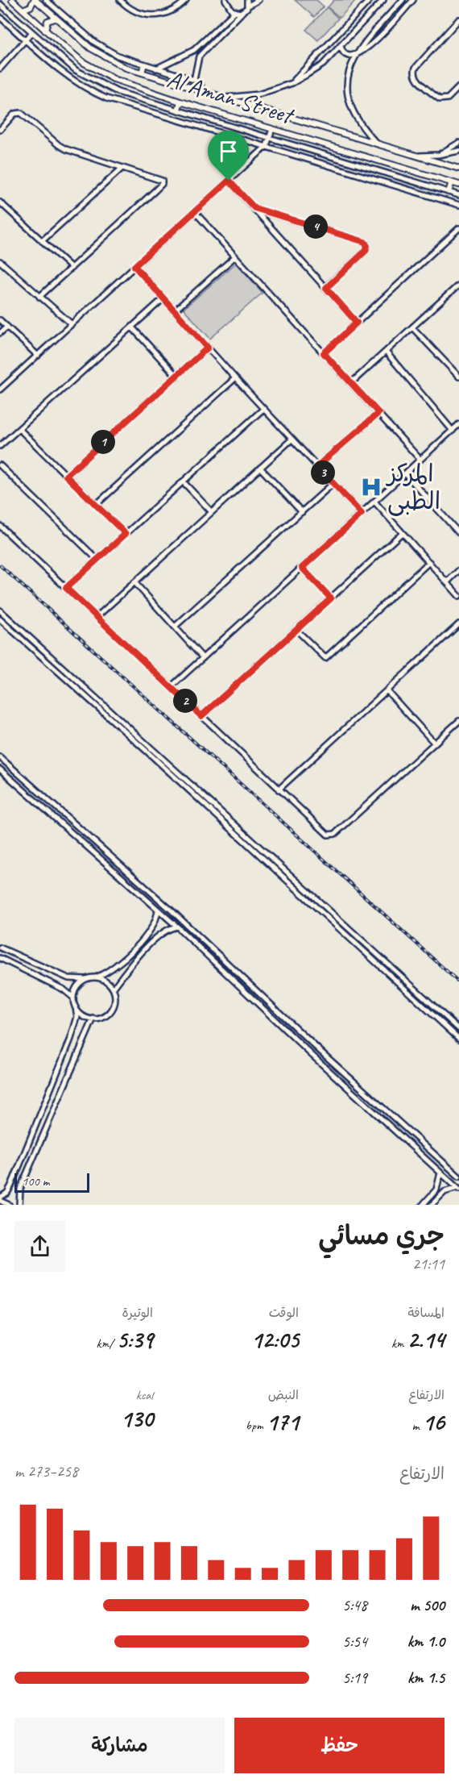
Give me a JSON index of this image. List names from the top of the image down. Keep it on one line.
{"streets":{"street":["Al Aman Street"]},"places":{"hospital":["المركز الطبى"]},"scale_bar":"100 m","page":{"pins":["4","1","3","2"],"scale":"100 m","heading":["جري مسائي","21:11"],"stats":[["المسافة","2.14 km"],["الوقت","12:05"],["الوتيرة","5:39 /km"],["الارتفاع","16 m"],["النبض","171 bpm"],["kcal","130"]],"chart":["الارتفاع","258–273 m"],"list":[{"name":"500 m","note":"5:48"},{"name":"1.0 km","note":"5:54"},{"name":"1.5 km","note":"5:19"}],"buttons":["حفظ","مشاركة"]}}
